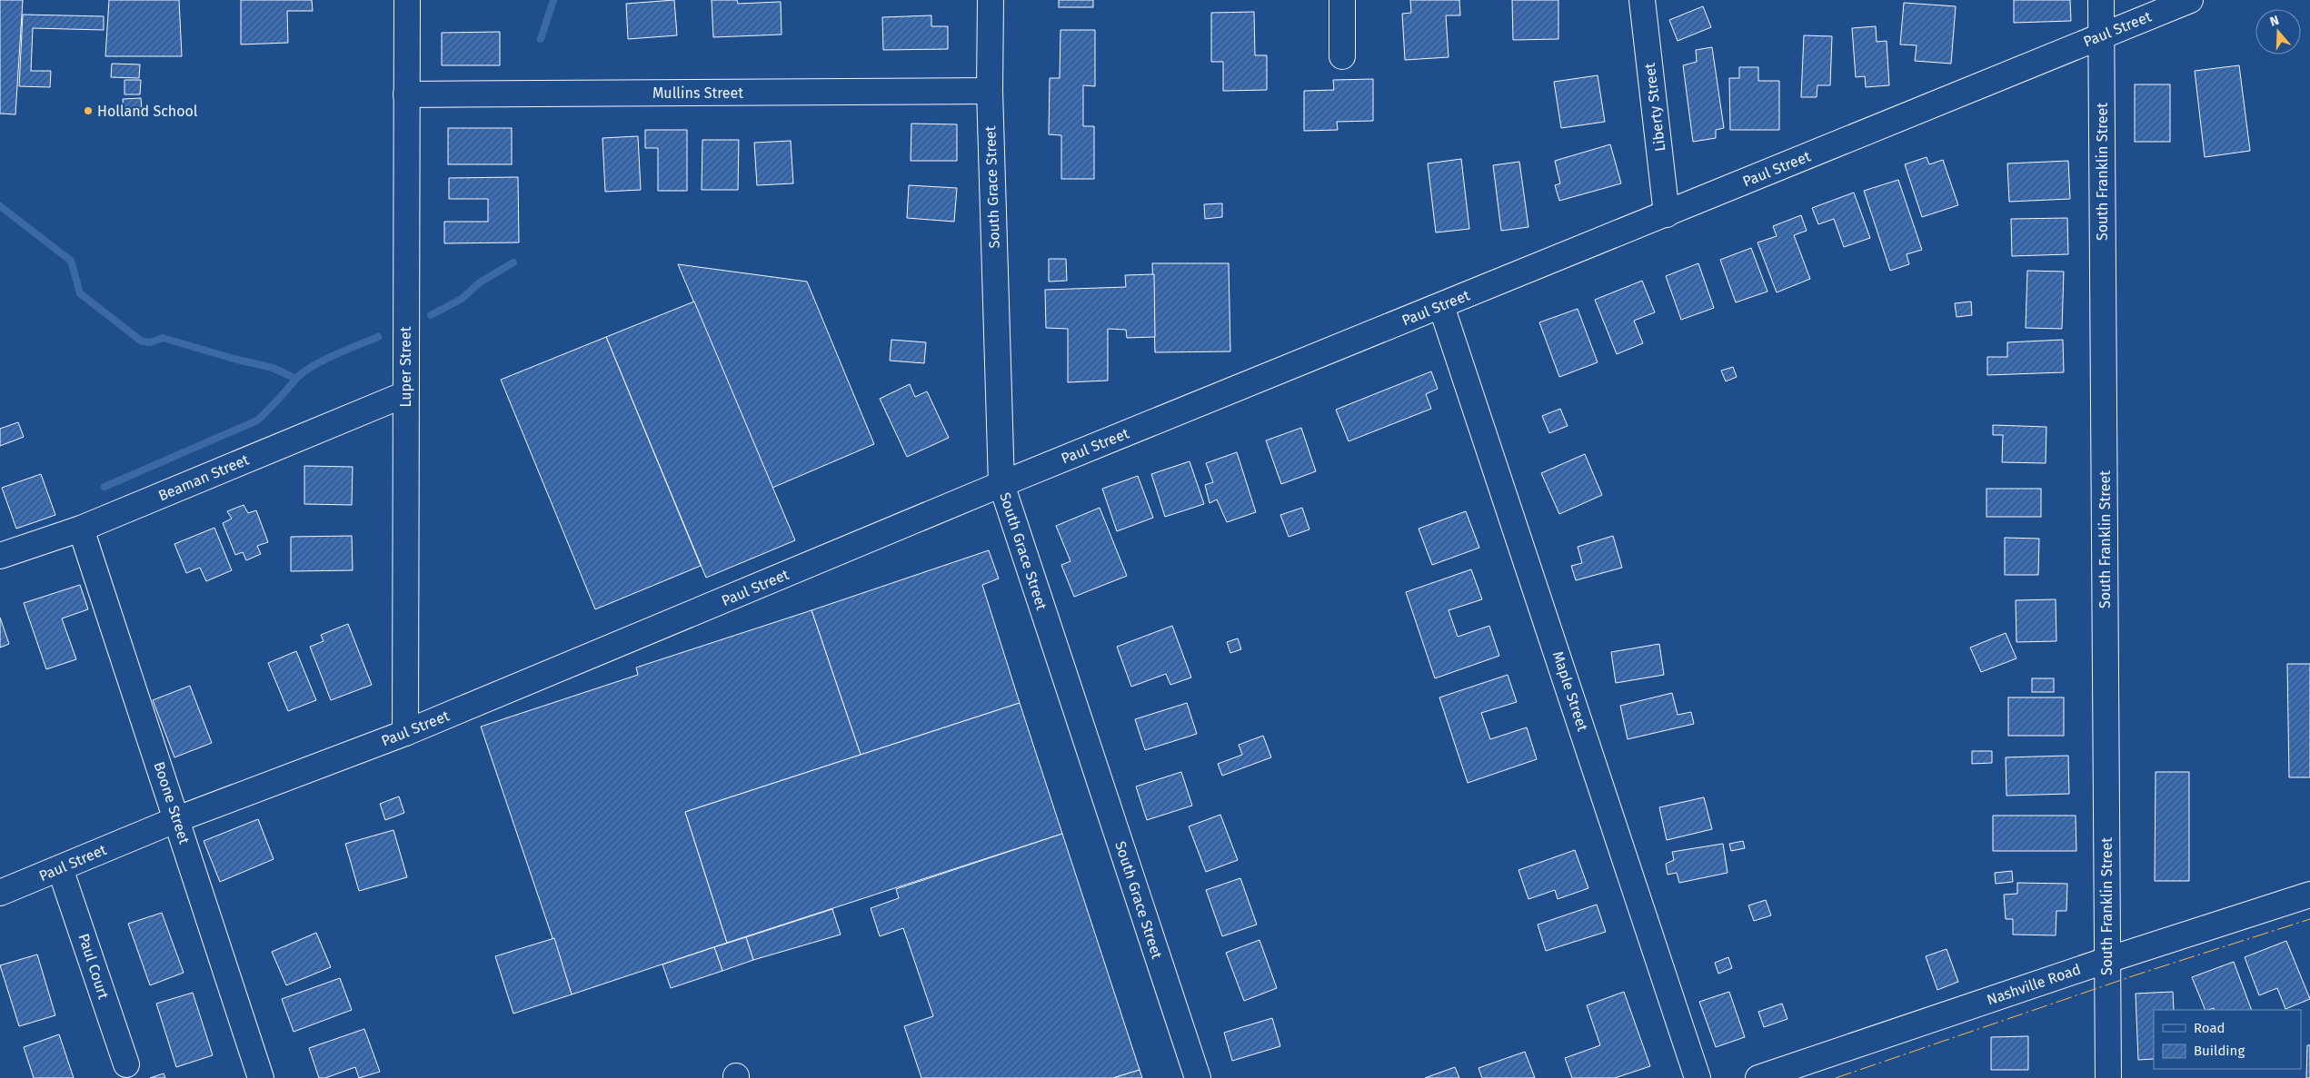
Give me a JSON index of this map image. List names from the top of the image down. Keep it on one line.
{"streets":{"street":["Paul Street","Mullins Street","Liberty Street","South Franklin Street","South Grace Street","Luper Street","Beaman Street","Maple Street","Boone Street","Paul Court","Nashville Road"]},"crossings":[["Paul Street","Liberty Street"],["Paul Street","South Franklin Street"],["Paul Street","South Grace Street"],["Paul Street","Luper Street"],["Paul Street","Maple Street"],["Paul Street","Boone Street"],["Paul Street","Paul Court"],["Mullins Street","South Grace Street"],["Mullins Street","Luper Street"],["South Franklin Street","Nashville Road"],["Luper Street","Beaman Street"],["Beaman Street","Boone Street"]],"places":["Holland School"],"legend":["Road","Building"],"north":"top"}
